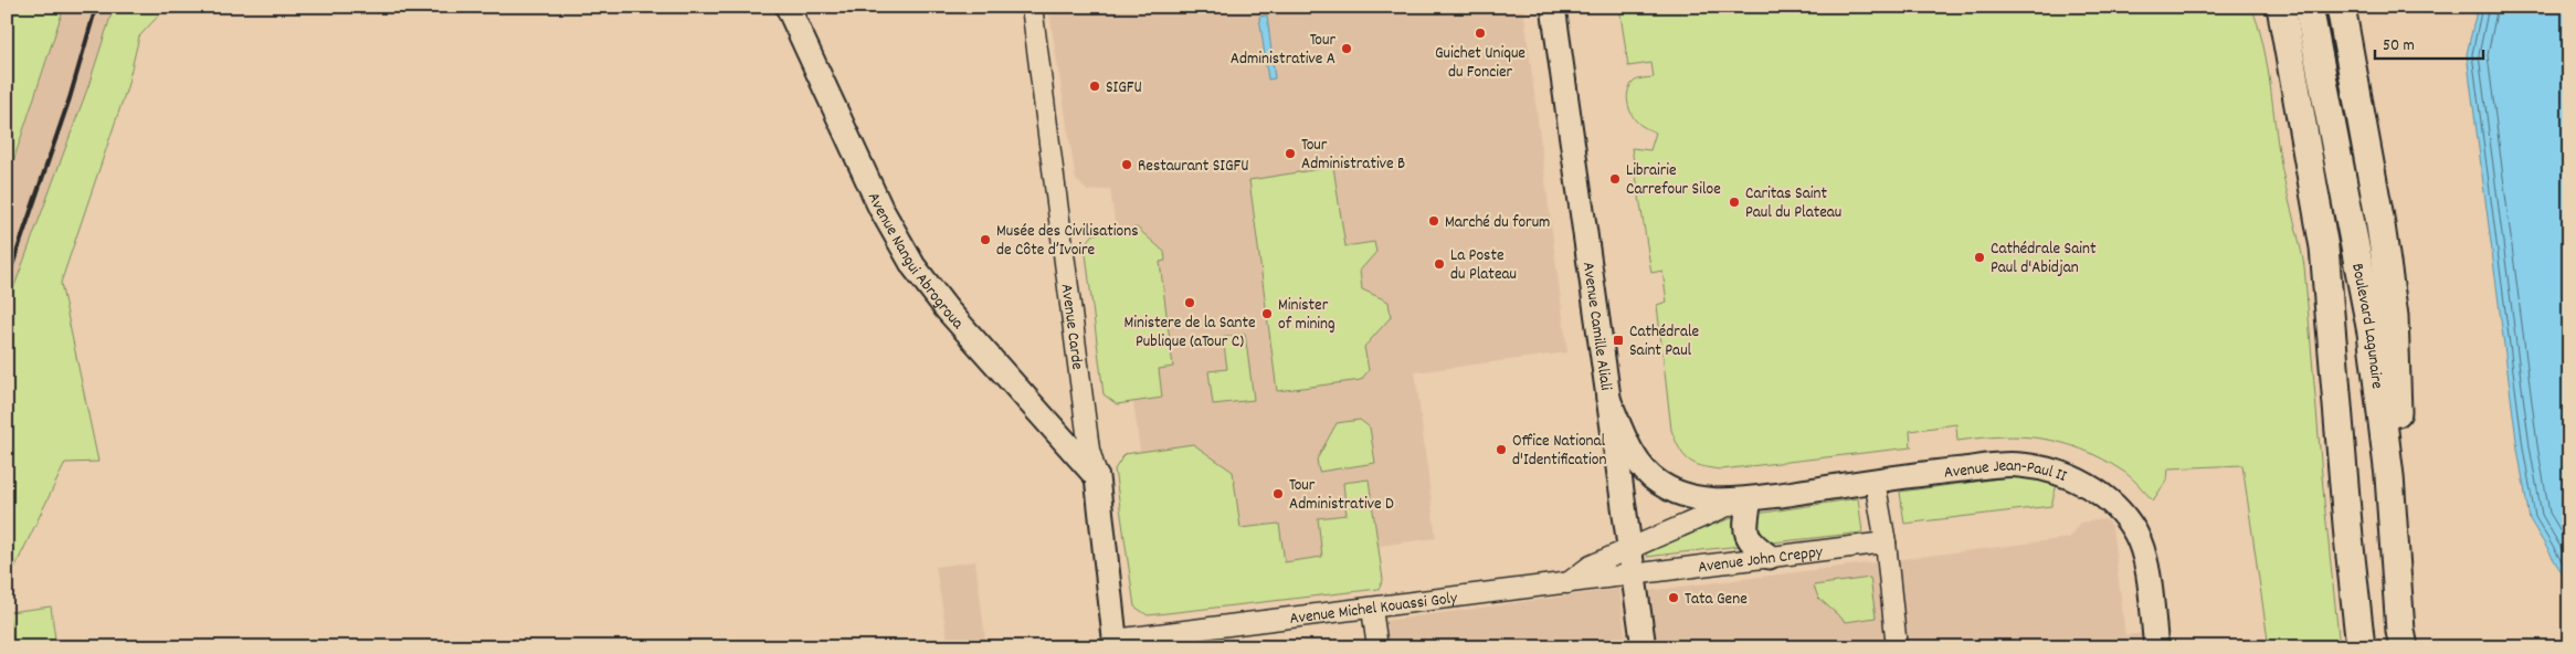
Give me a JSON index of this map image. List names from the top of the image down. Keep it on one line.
{"streets":{"highway":["Boulevard Lagunaire"],"main road":["Avenue Nangui Abrogroua","Avenue Carde","Avenue Camille Aliali","Avenue Jean-Paul II"],"street":["Avenue John Creppy","Avenue Michel Kouassi Goly"]},"crossings":[["Avenue Nangui Abrogroua","Avenue Carde"],["Avenue Carde","Avenue Michel Kouassi Goly"],["Avenue Camille Aliali","Avenue Jean-Paul II"],["Avenue Camille Aliali","Avenue John Creppy"],["Avenue Camille Aliali","Avenue Michel Kouassi Goly"],["Avenue Jean-Paul II","Avenue Michel Kouassi Goly"],["Avenue John Creppy","Avenue Michel Kouassi Goly"]],"places":{"other":["Guichet Unique du Foncier","Tour Administrative A","SIGFU","Tour Administrative B","Restaurant SIGFU","Librairie Carrefour Siloe","Caritas Saint Paul du Plateau","Marché du forum","Musée des Civilisations de Côte d’Ivoire","Cathédrale Saint Paul d'Abidjan","La Poste du Plateau","Ministere de la Sante Publique (aTour C)","Minister of mining","Office National d'Identification","Tour Administrative D","Tata Gene"],"transit":["Cathédrale Saint Paul"]},"scale_bar":"50 m"}
